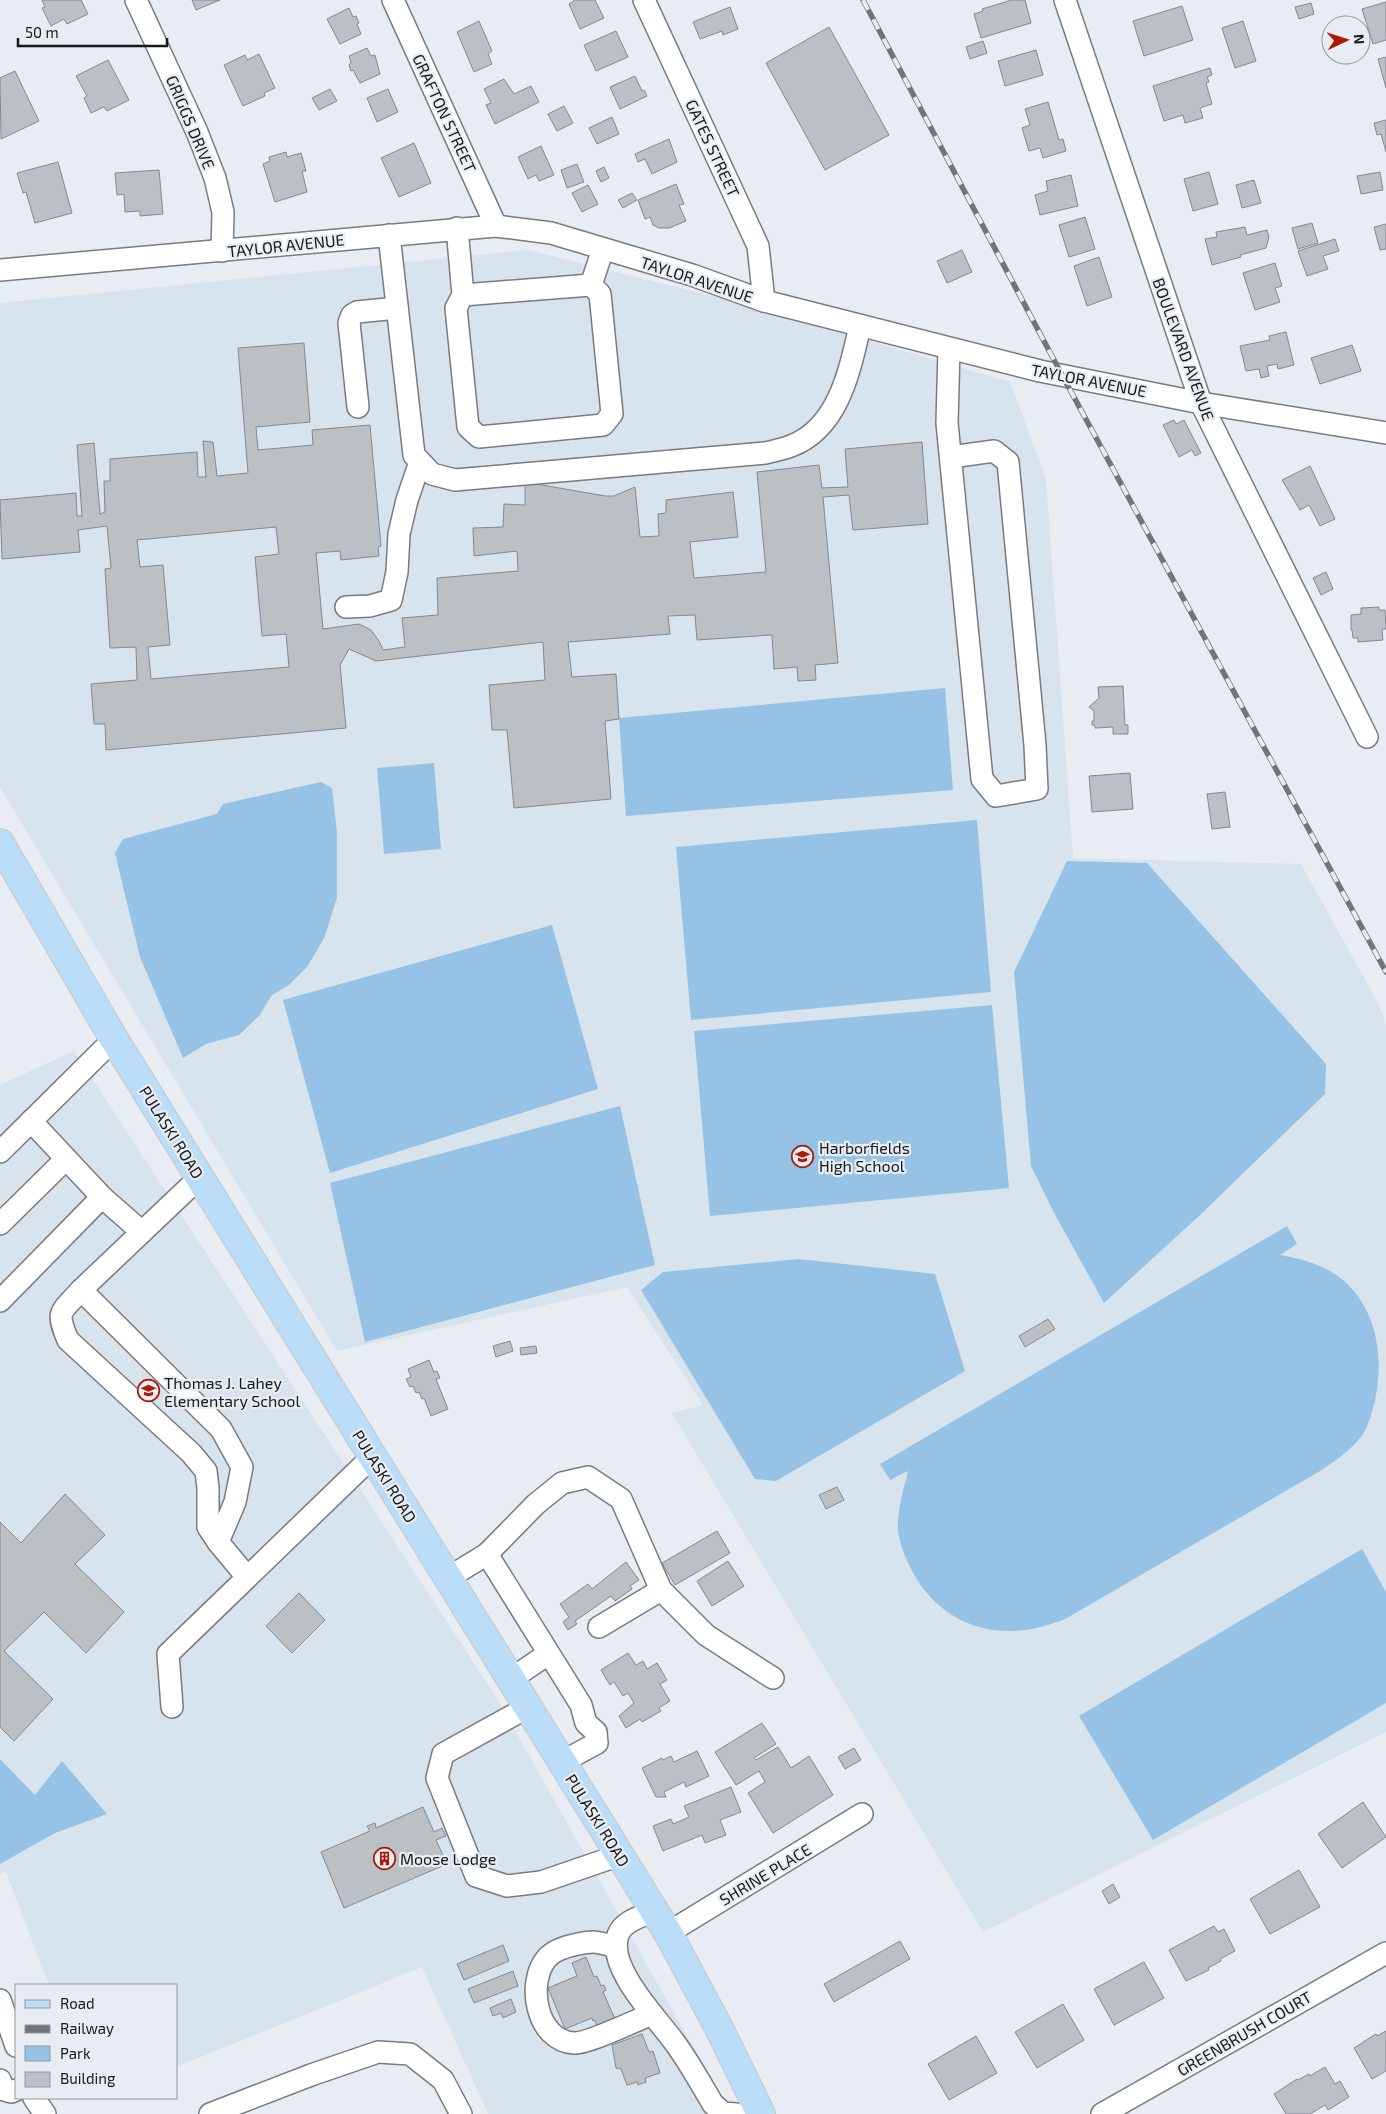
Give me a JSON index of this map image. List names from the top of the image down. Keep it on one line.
{"streets":{"main road":["PULASKI ROAD"],"street":["GRAFTON STREET","GRIGGS DRIVE","GATES STREET","TAYLOR AVENUE","BOULEVARD AVENUE","SHRINE PLACE","GREENBRUSH COURT"]},"crossings":[["GRAFTON STREET","TAYLOR AVENUE"],["GRIGGS DRIVE","TAYLOR AVENUE"],["GATES STREET","TAYLOR AVENUE"],["TAYLOR AVENUE","BOULEVARD AVENUE"],["PULASKI ROAD","SHRINE PLACE"]],"places":{"school or university":["Harborfields High School","Thomas J. Lahey Elementary School"],"building":["Moose Lodge"]},"legend":["Road","Railway","Park","Building"],"scale_bar":"50 m","north":"right"}
